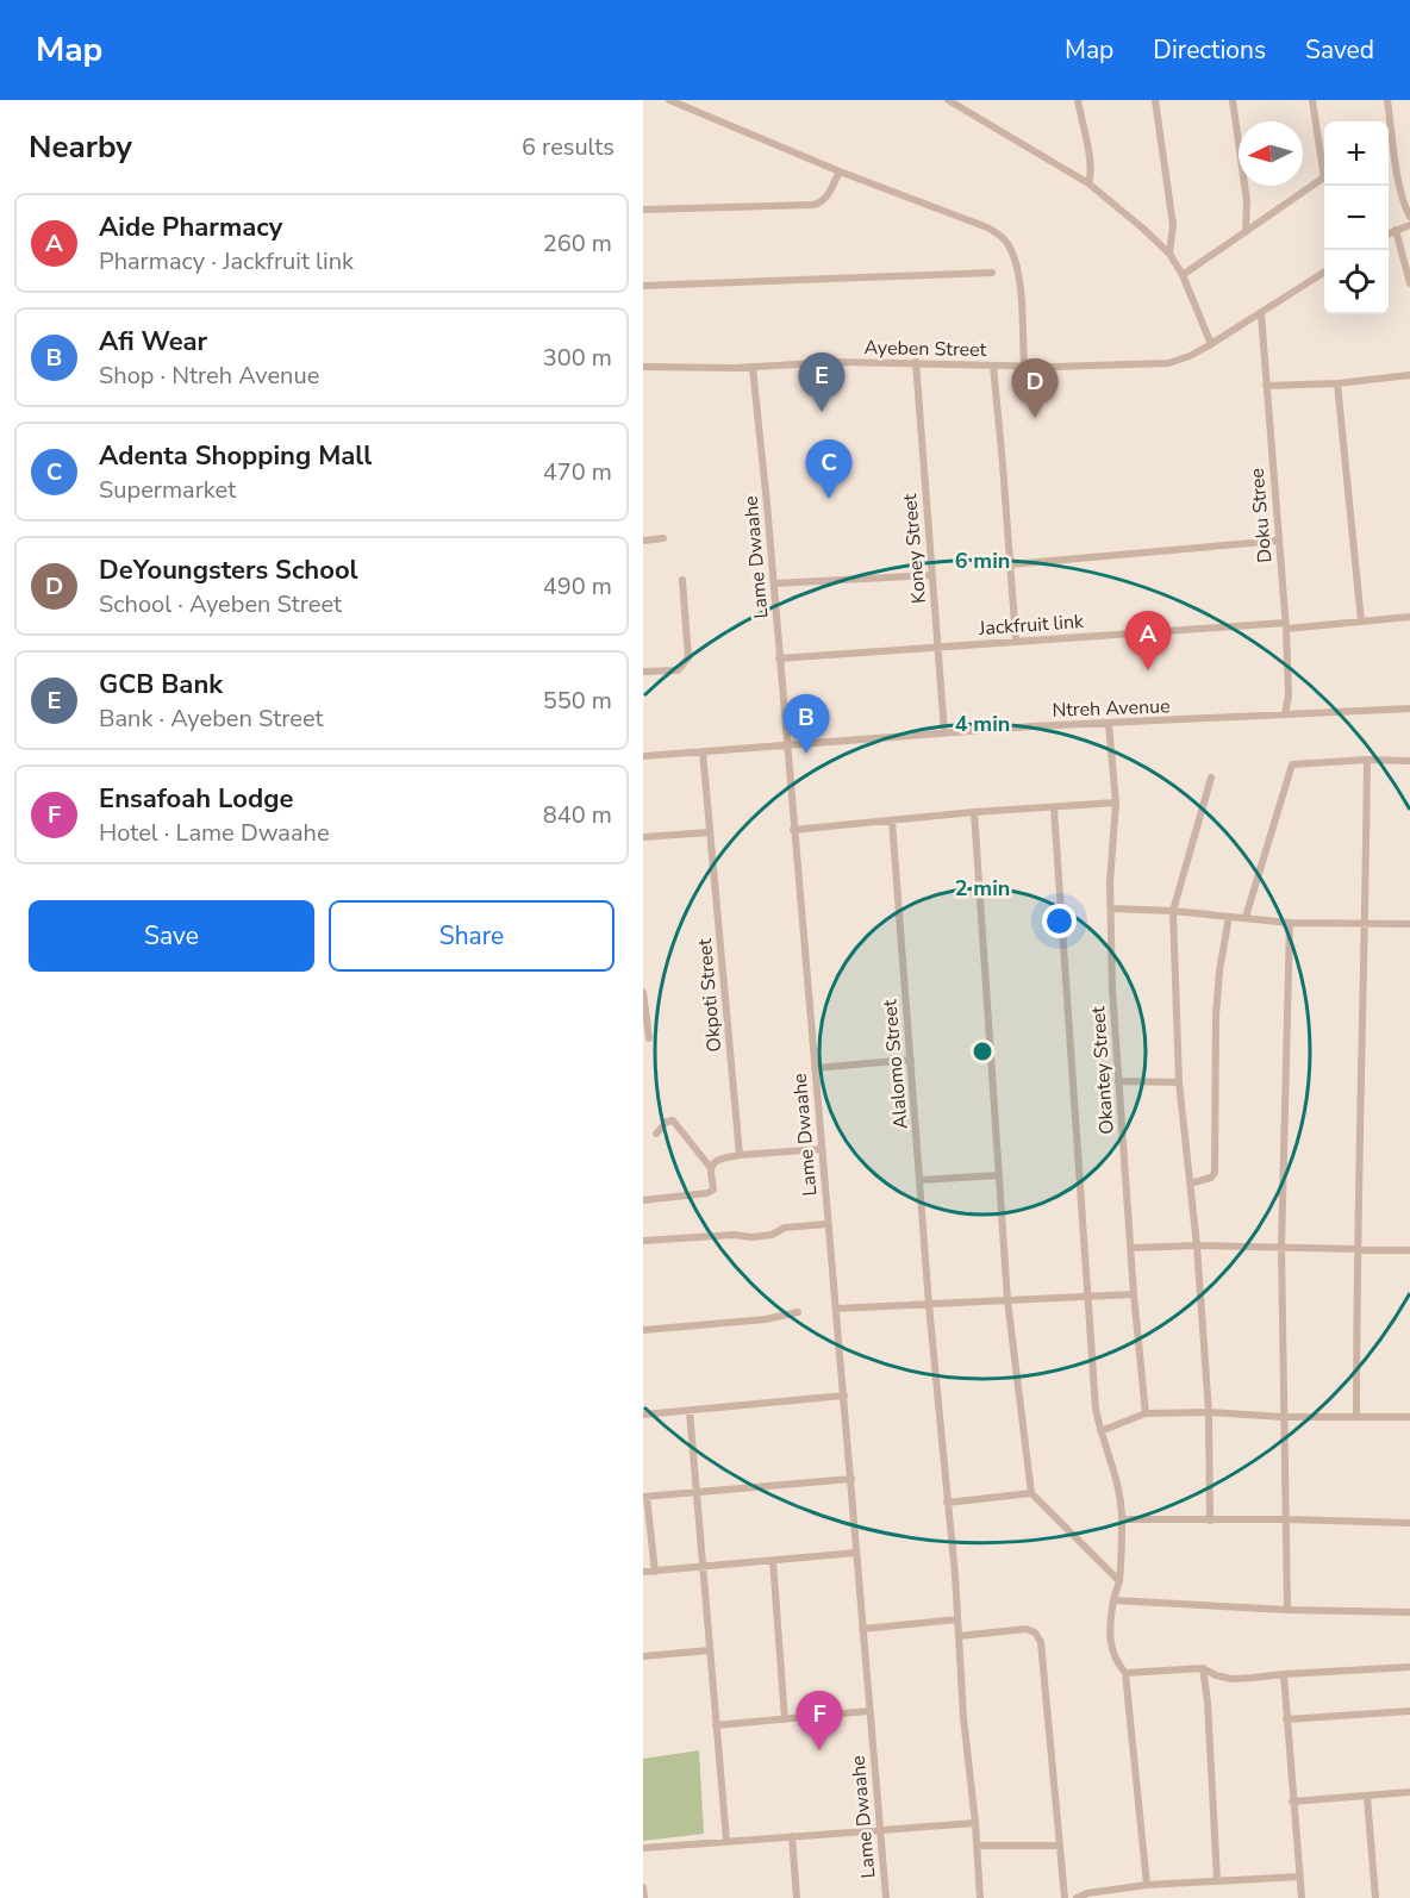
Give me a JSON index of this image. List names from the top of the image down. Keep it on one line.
{"streets":{"street":["Ayeben Street","Doku Stree","Koney Street","Lame Dwaahe","Jackfruit link","Ntreh Avenue","Okpoti Street","Alalomo Street","Okantey Street"]},"crossings":[["Ayeben Street","Doku Stree"],["Ayeben Street","Koney Street"],["Ayeben Street","Lame Dwaahe"],["Doku Stree","Jackfruit link"],["Doku Stree","Ntreh Avenue"],["Koney Street","Jackfruit link"],["Koney Street","Ntreh Avenue"],["Lame Dwaahe","Jackfruit link"],["Lame Dwaahe","Ntreh Avenue"],["Ntreh Avenue","Okpoti Street"],["Ntreh Avenue","Okantey Street"]],"north":"left","page":{"header":"Map","nav":["Map","Directions","Saved"],"heading":["Nearby","6 results"],"map_buttons":["+","−"],"list":[{"mark":"A","name":"Aide Pharmacy","note":"Pharmacy · Jackfruit link","value":"260 m"},{"mark":"B","name":"Afi Wear","note":"Shop · Ntreh Avenue","value":"300 m"},{"mark":"C","name":"Adenta Shopping Mall","note":"Supermarket","value":"470 m"},{"mark":"D","name":"DeYoungsters School","note":"School · Ayeben Street","value":"490 m"},{"mark":"E","name":"GCB Bank","note":"Bank · Ayeben Street","value":"550 m"},{"mark":"F","name":"Ensafoah Lodge","note":"Hotel · Lame Dwaahe","value":"840 m"}],"pins":["E","D","C","A","B","F"],"buttons":["Save","Share"]},"rings":["6 min","4 min","2 min"]}
